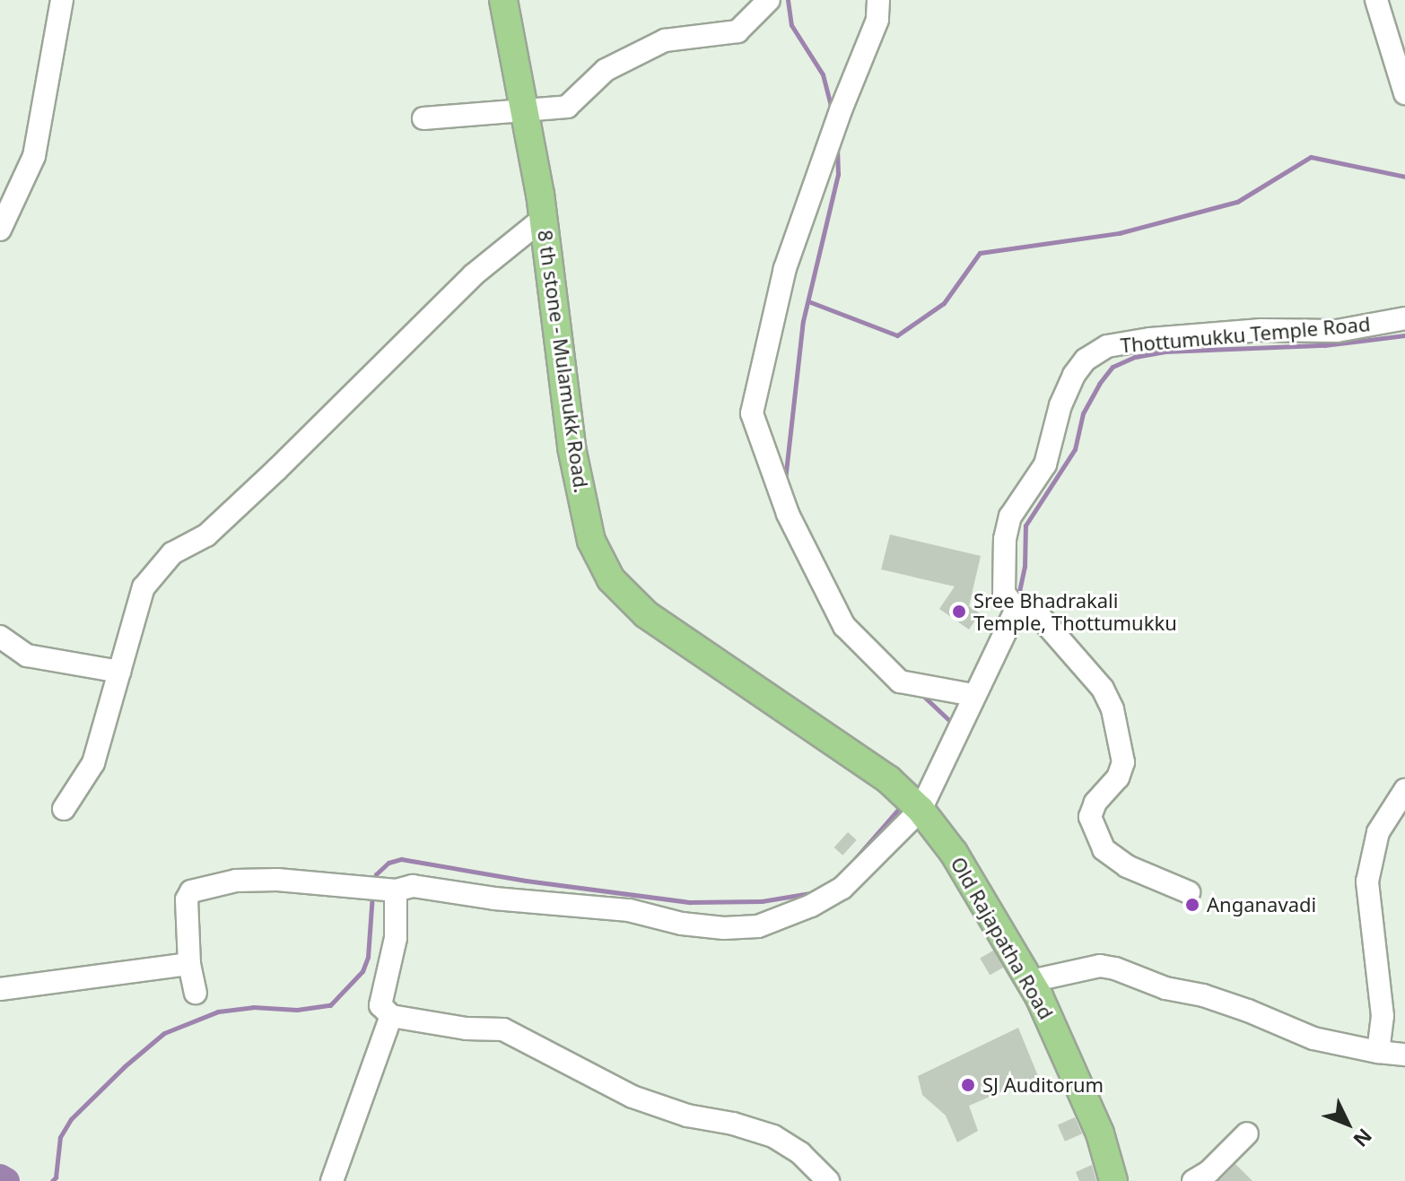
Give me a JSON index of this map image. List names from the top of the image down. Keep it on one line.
{"streets":{"main road":["8 th stone - Mulamukk Road.","Old Rajapatha Road"],"street":["Thottumukku Temple Road"]},"crossings":[["Thottumukku Temple Road","8 th stone - Mulamukk Road."],["Thottumukku Temple Road","Old Rajapatha Road"],["8 th stone - Mulamukk Road.","Old Rajapatha Road"]],"places":["Sree Bhadrakali Temple, Thottumukku","Anganavadi","SJ Auditorum"],"north":"bottom right"}
